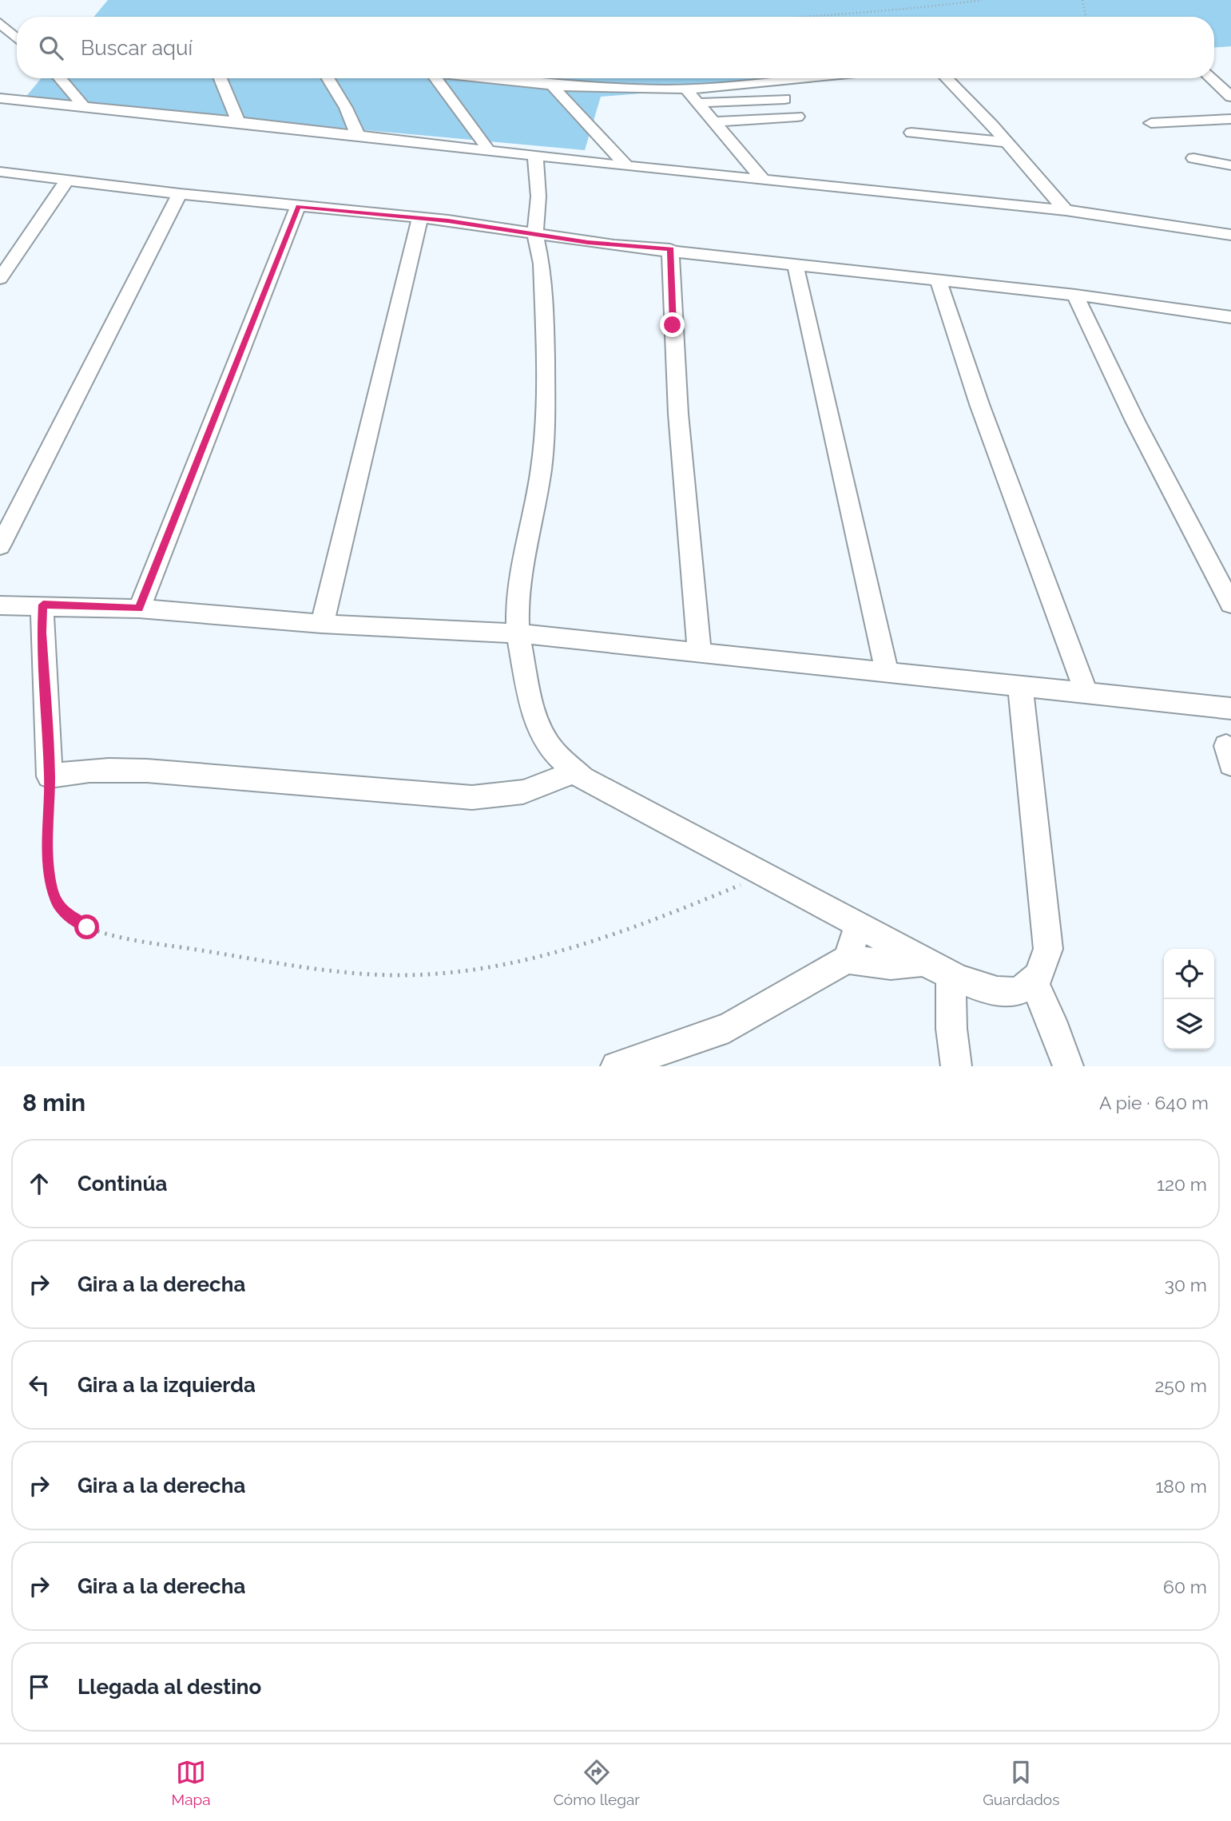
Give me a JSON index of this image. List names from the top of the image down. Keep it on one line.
{"page":{"search":"Buscar aquí","heading":["8 min","A pie · 640 m"],"list":[["Continúa","120 m"],["Gira a la derecha","30 m"],["Gira a la izquierda","250 m"],["Gira a la derecha","180 m"],["Gira a la derecha","60 m"],"Llegada al destino"],"nav":["Mapa","Cómo llegar","Guardados"]}}
